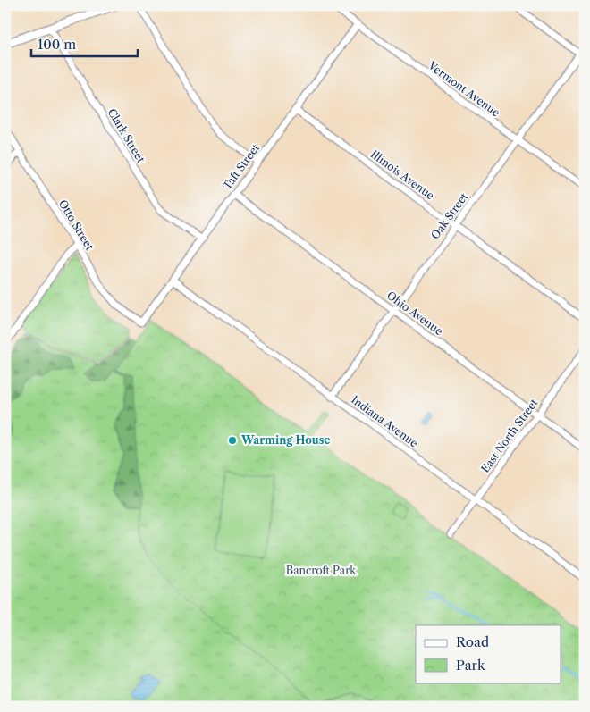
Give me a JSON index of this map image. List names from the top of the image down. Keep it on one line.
{"streets":{"street":["Vermont Avenue","Clark Street","Taft Street","Illinois Avenue","Oak Street","Otto Street","Ohio Avenue","Indiana Avenue","East North Street"]},"crossings":[["Vermont Avenue","Taft Street"],["Vermont Avenue","Oak Street"],["Clark Street","Taft Street"],["Taft Street","Illinois Avenue"],["Taft Street","Otto Street"],["Taft Street","Ohio Avenue"],["Taft Street","Indiana Avenue"],["Illinois Avenue","Oak Street"],["Oak Street","Ohio Avenue"],["Oak Street","Indiana Avenue"],["Ohio Avenue","East North Street"],["Indiana Avenue","East North Street"]],"parks":["Bancroft Park"],"places":["Warming House"],"legend":["Road","Park"],"scale_bar":"100 m"}
